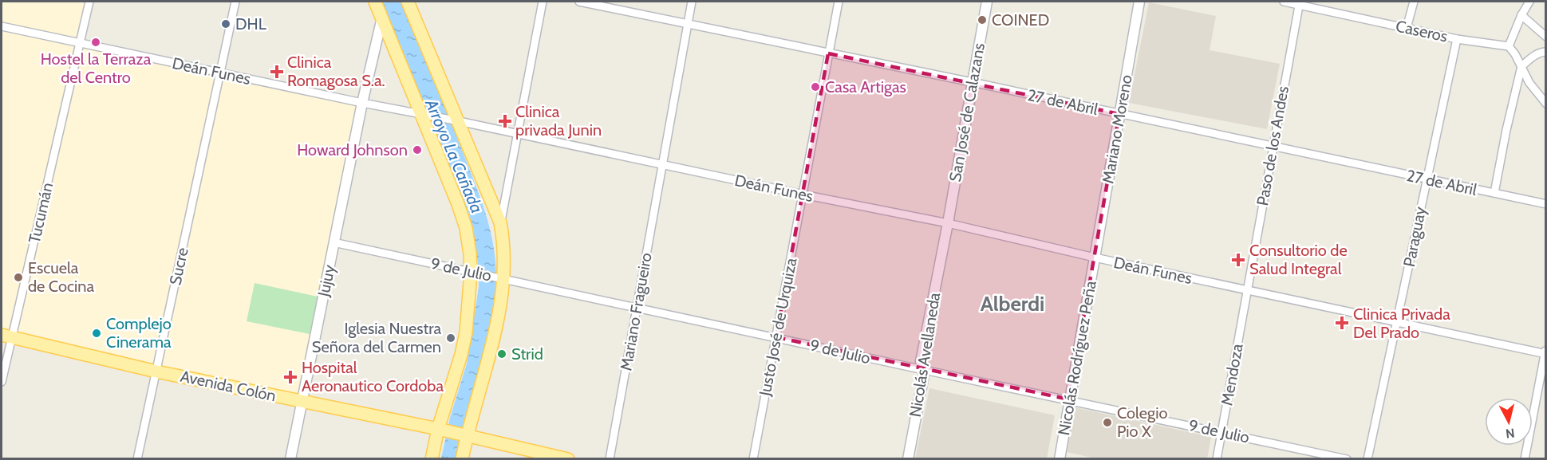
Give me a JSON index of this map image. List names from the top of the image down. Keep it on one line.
{"streets":{"main road":["Avenida Colón"],"street":["Caseros","Deán Funes","27 de Abril","San José de Calazans","Mariano Moreno","Paso de los Andes","Tucumán","Paraguay","Sucre","9 de Julio","Jujuy","Mariano Fragueiro","Justo José de Urquiza","Nicolás Avellaneda","Nicolás Rodríguez Peña","Mendoza"]},"crossings":[["Caseros","Paso de los Andes"],["Caseros","Paraguay"],["Deán Funes","San José de Calazans"],["Deán Funes","Mariano Moreno"],["Deán Funes","Paso de los Andes"],["Deán Funes","Tucumán"],["Deán Funes","Paraguay"],["Deán Funes","Sucre"],["Deán Funes","Jujuy"],["Deán Funes","Mariano Fragueiro"],["Deán Funes","Justo José de Urquiza"],["Deán Funes","Nicolás Avellaneda"],["Deán Funes","Nicolás Rodríguez Peña"],["Deán Funes","Mendoza"],["27 de Abril","San José de Calazans"],["27 de Abril","Mariano Moreno"],["27 de Abril","Paso de los Andes"],["27 de Abril","Paraguay"],["27 de Abril","Mariano Fragueiro"],["27 de Abril","Justo José de Urquiza"],["San José de Calazans","Nicolás Avellaneda"],["Mariano Moreno","Nicolás Rodríguez Peña"],["Paso de los Andes","Mendoza"],["Tucumán","Avenida Colón"],["Sucre","Avenida Colón"],["9 de Julio","Jujuy"],["9 de Julio","Mariano Fragueiro"],["9 de Julio","Justo José de Urquiza"],["9 de Julio","Nicolás Avellaneda"],["9 de Julio","Nicolás Rodríguez Peña"],["9 de Julio","Mendoza"],["Jujuy","Avenida Colón"]],"districts":["Alberdi"],"water":["Arroyo La Cañada"],"places":{"other":["COINED","DHL","Hostel la Terraza del Centro","Casa Artigas","Howard Johnson","Escuela de Cocina","Complejo Cinerama","Iglesia Nuestra Señora del Carmen","Strid","Colegio Pio X"],"health":["Clinica Romagosa S.a.","Clinica privada Junin","Consultorio de Salud Integral","Clinica Privada Del Prado","Hospital Aeronautico Cordoba"]},"north":"bottom"}
